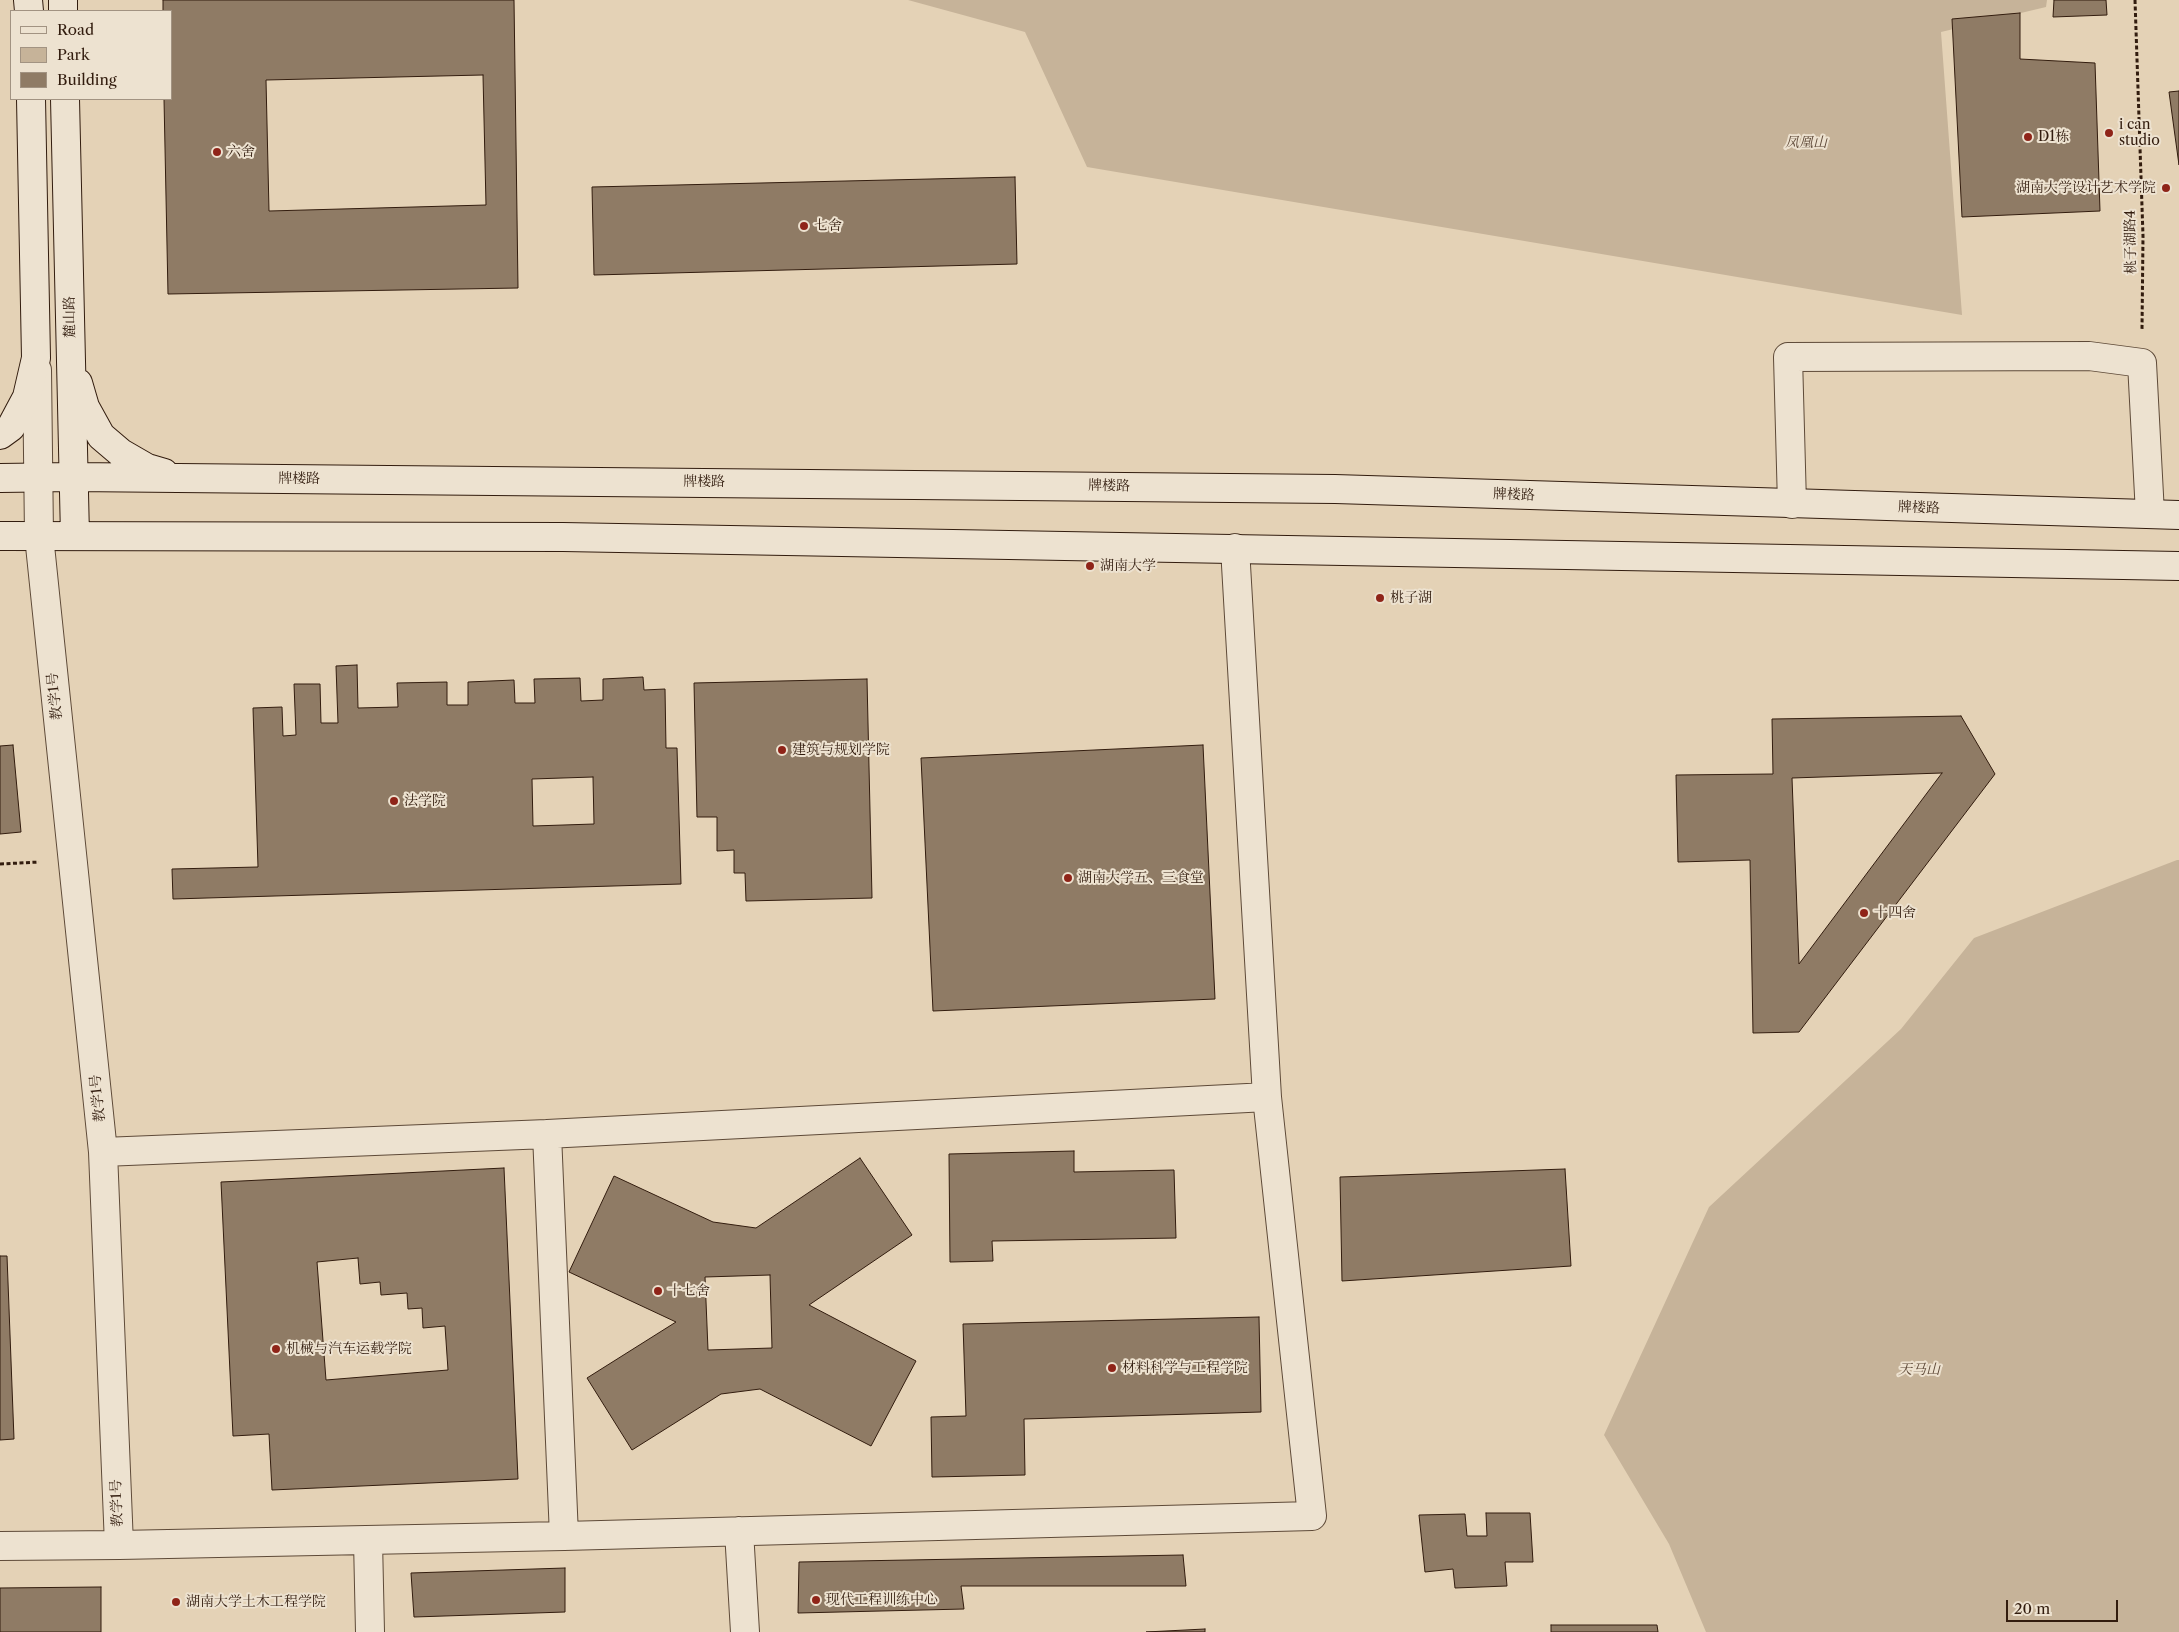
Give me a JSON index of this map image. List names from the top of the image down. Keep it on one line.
{"streets":{"street":["麓山路","牌楼路","教学1号"],"path":["桃子湖路4"]},"crossings":[["麓山路","牌楼路"]],"parks":["凤凰山","天马山"],"places":["i can studio","D1栋","六舍","湖南大学设计艺术学院","七舍","湖南大学","桃子湖","建筑与规划学院","法学院","湖南大学五、三食堂","十四舍","十七舍","机械与汽车运载学院","材料科学与工程学院","现代工程训练中心","湖南大学土木工程学院"],"legend":["Road","Park","Building"],"scale_bar":"20 m"}
